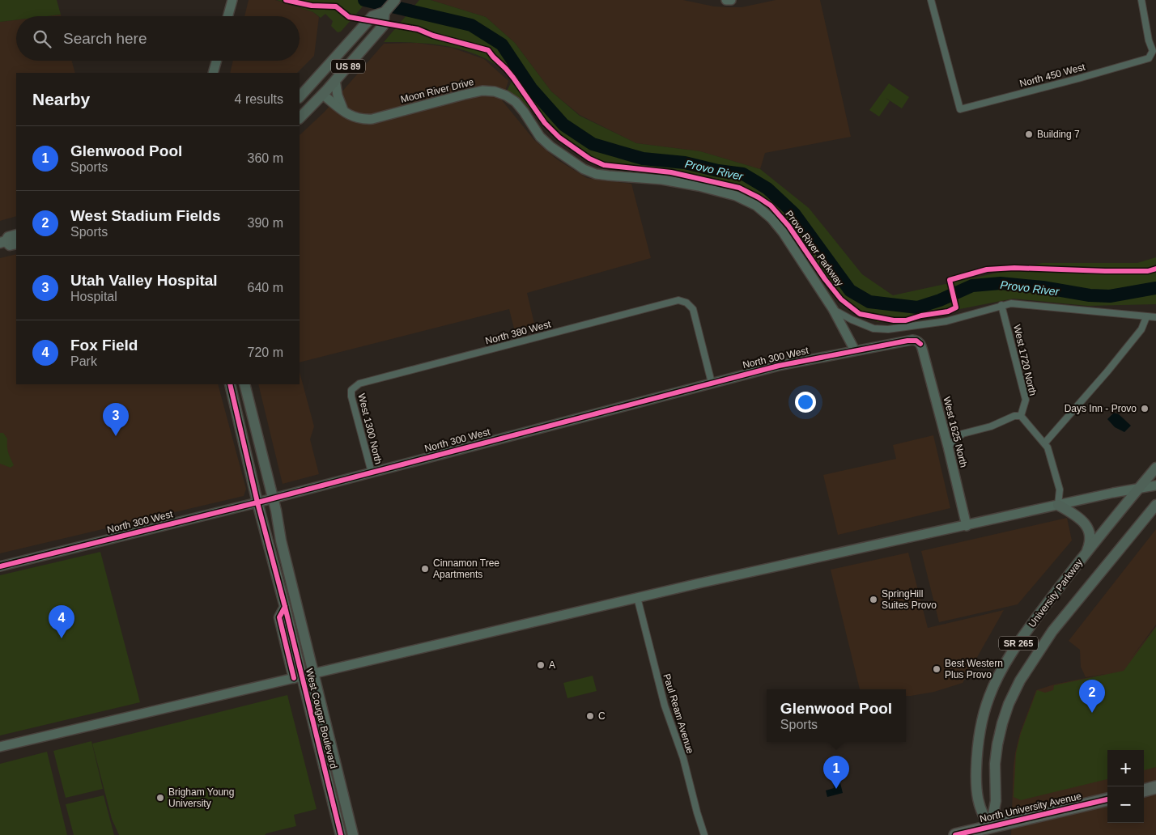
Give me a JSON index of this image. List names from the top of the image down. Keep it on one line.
{"streets":{"highway":["North University Avenue"],"main road":["US 89","University Parkway","SR 265","West Cougar Boulevard"],"street":["North 450 West","Moon River Drive","North 380 West","North 300 West","West 1720 North","West 1300 North","West 1625 North","Paul Ream Avenue"],"cycle path":["Provo River Parkway"]},"crossings":[["US 89","Moon River Drive"],["North 380 West","North 300 West"],["North 380 West","West 1300 North"],["North 300 West","West 1300 North"],["North 300 West","West 1625 North"],["North 300 West","West Cougar Boulevard"],["University Parkway","North University Avenue"]],"water":["Provo River"],"places":["Building 7","Days Inn - Provo","Cinnamon Tree Apartments","SpringHill Suites Provo","A","Best Western Plus Provo","C","Brigham Young University"],"page":{"search":"Search here","heading":["Nearby","4 results"],"list":[{"mark":"1","name":"Glenwood Pool","note":"Sports","value":"360 m"},{"mark":"2","name":"West Stadium Fields","note":"Sports","value":"390 m"},{"mark":"3","name":"Utah Valley Hospital","note":"Hospital","value":"640 m"},{"mark":"4","name":"Fox Field","note":"Park","value":"720 m"}],"pins":["3","4","2","1"],"popup":["Glenwood Pool","Sports"],"map_buttons":["+","−"]}}
